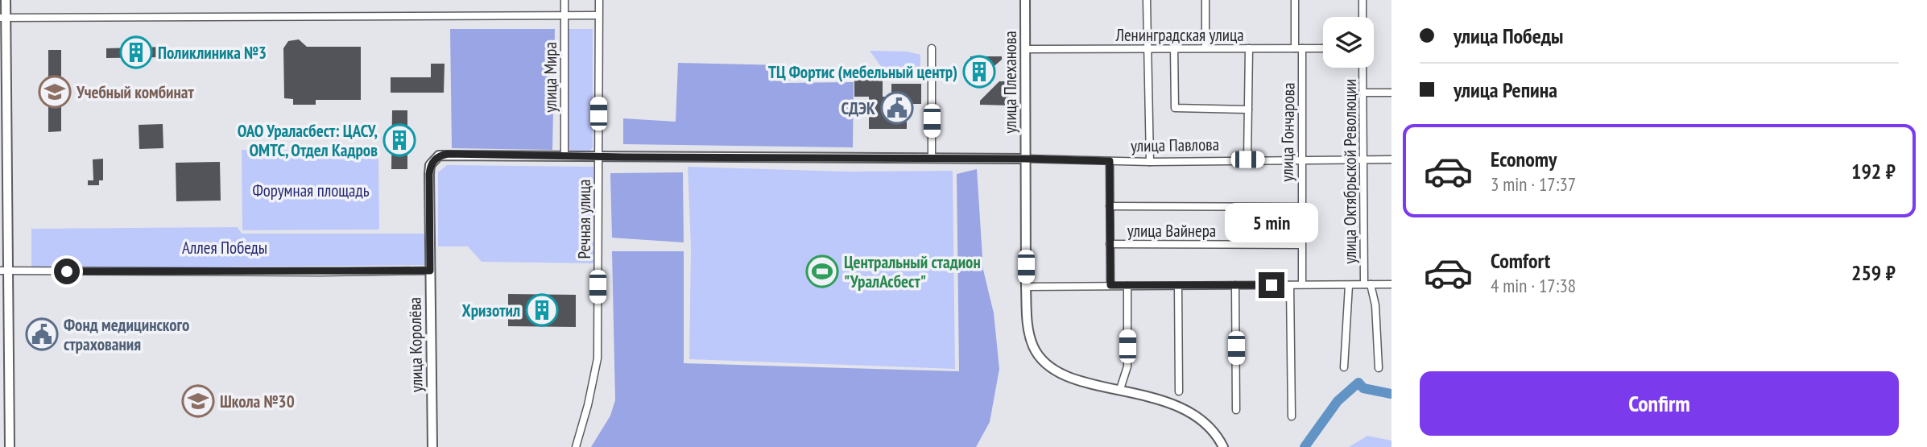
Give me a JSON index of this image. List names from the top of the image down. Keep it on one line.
{"streets":{"street":["Ленинградская улица","улица Мира","улица Плеханова","улица Гончарова","улица Павлова","улица Октябрьской Революции","Речная улица","улица Вайнера","улица Королёва"]},"crossings":[["Ленинградская улица","улица Плеханова"],["Ленинградская улица","улица Гончарова"],["улица Мира","улица Павлова"],["улица Плеханова","улица Павлова"],["улица Гончарова","улица Павлова"],["улица Гончарова","улица Вайнера"],["улица Павлова","улица Октябрьской Революции"],["улица Павлова","Речная улица"],["улица Павлова","улица Королёва"]],"parks":["Форумная площадь","Аллея Победы"],"places":{"building":["Поликлиника №3","ТЦ Фортис (мебельный центр)","ОАО Ураласбест: ЦАСУ, ОМТС, Отдел Кадров","Хризотил"],"school or university":["Учебный комбинат","Школа №30"],"public building":["СДЭК","Фонд медицинского страхования"],"sports":["Центральный стадион \"УралАсбест\""]},"page":{"banner":["улица Победы","улица Репина"],"list":[{"name":"Economy","note":"3 min · 17:37","value":"192 ₽"},{"name":"Comfort","note":"4 min · 17:38","value":"259 ₽"}],"bubble":"5 min","buttons":"Confirm"}}
